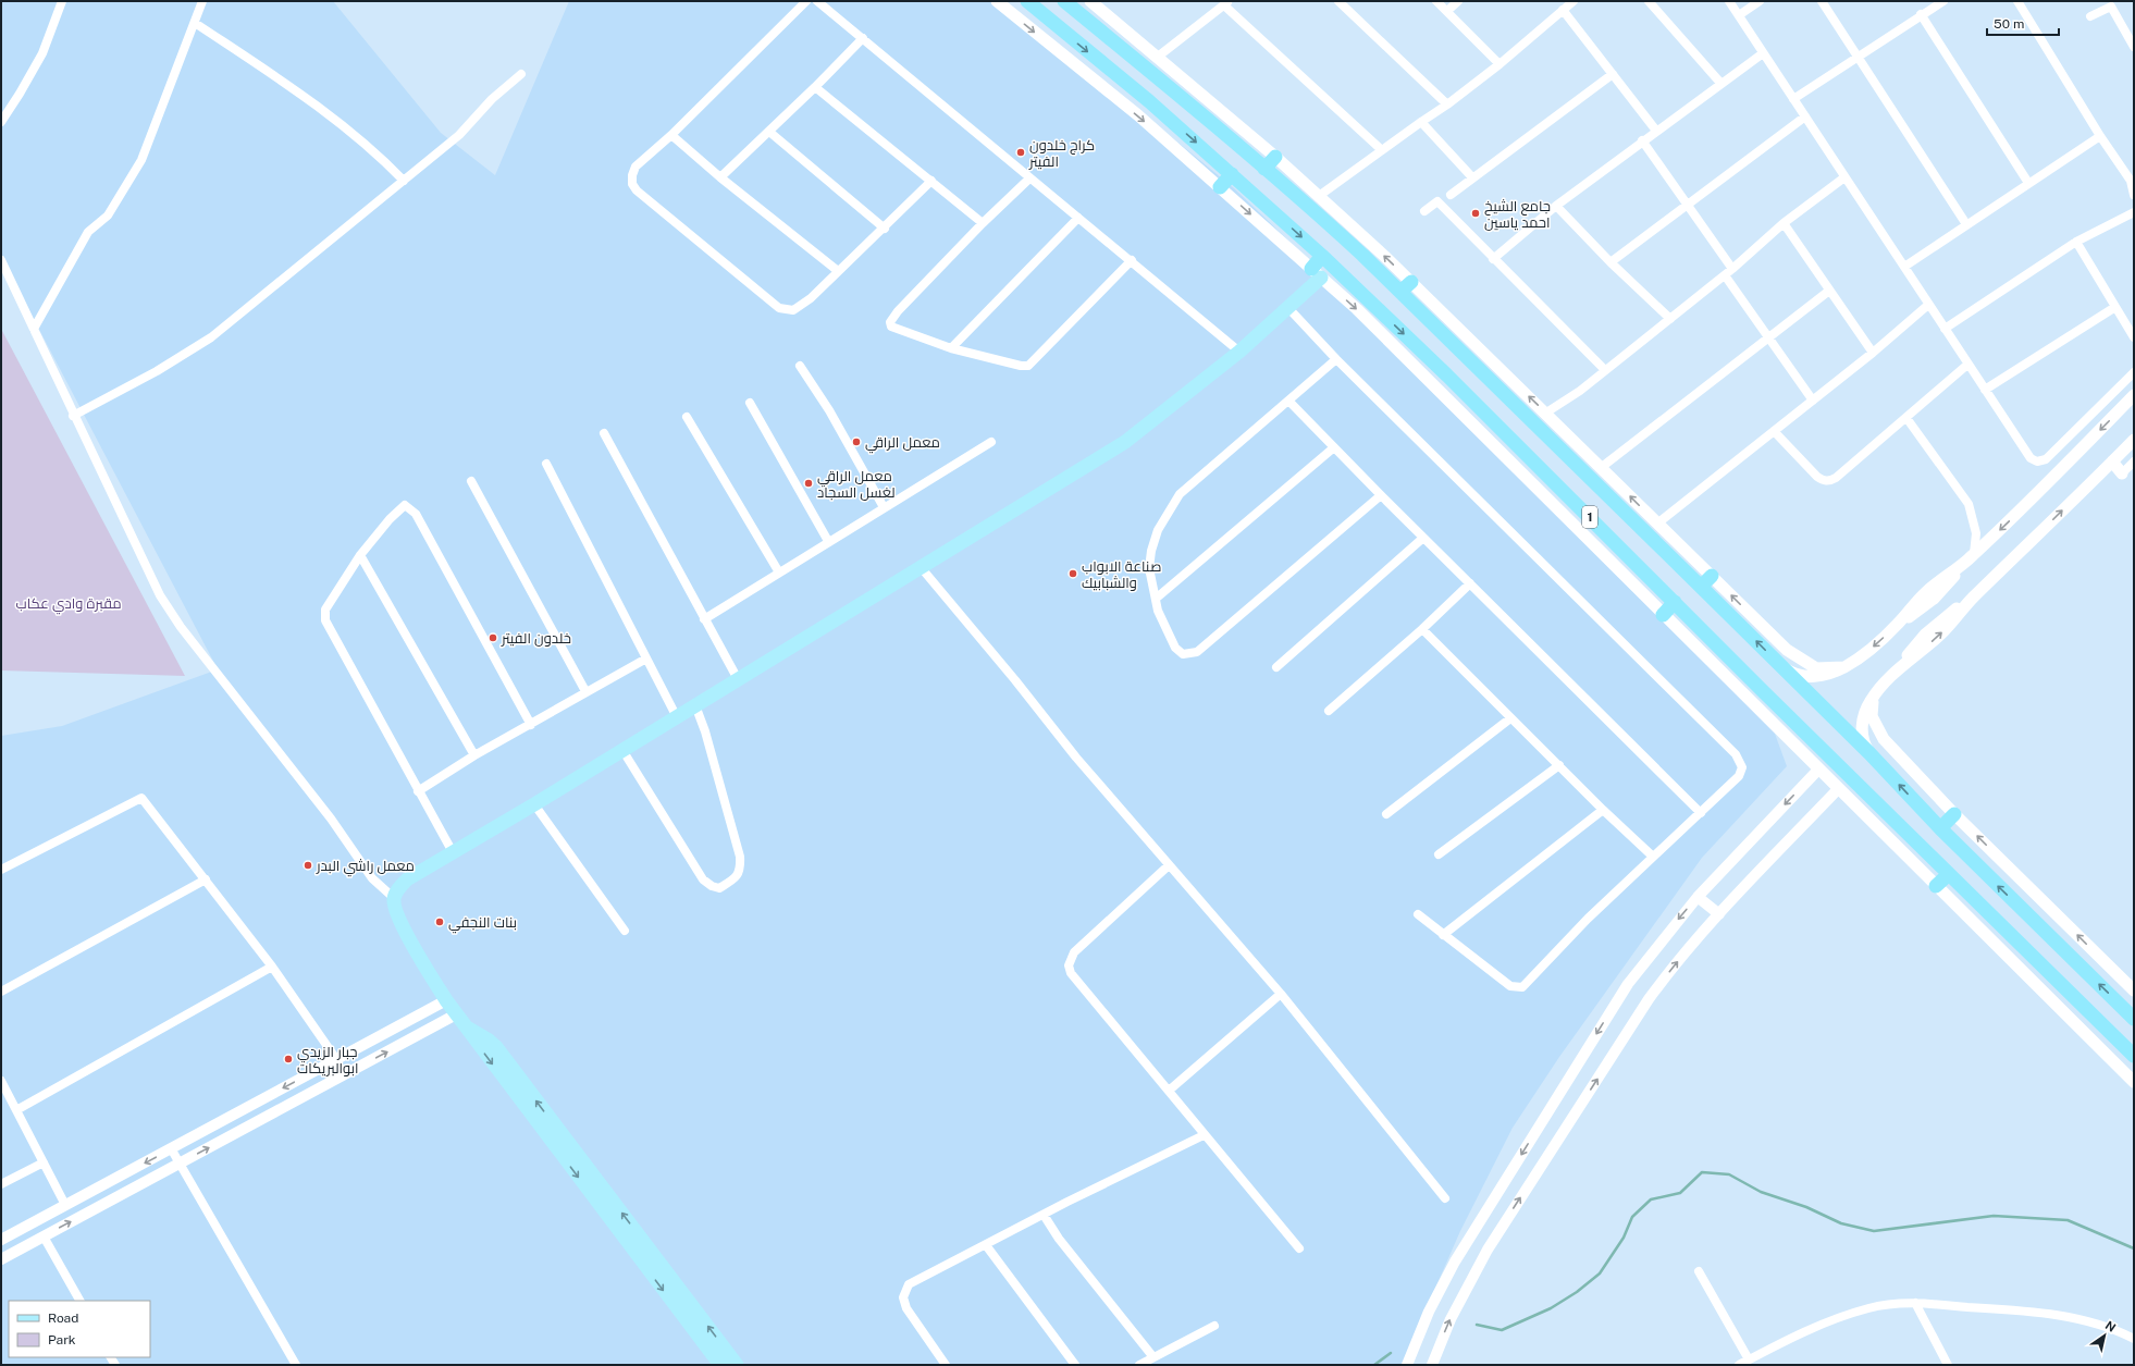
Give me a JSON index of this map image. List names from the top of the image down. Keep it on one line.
{"streets":{"highway":["1"]},"parks":["مقبرة وادي عكاب"],"places":["كراج خلدون الفيتر","جامع الشيخ احمد ياسين","معمل الراقي","معمل الراقي لغسل السجاد","صناعة الابواب والشبابيك","خلدون الفيتر","معمل راشي البدر","بنات النجفي","جبار الزيدي ابوالبريكات"],"legend":["Road","Park"],"scale_bar":"50 m","north":"top right"}
